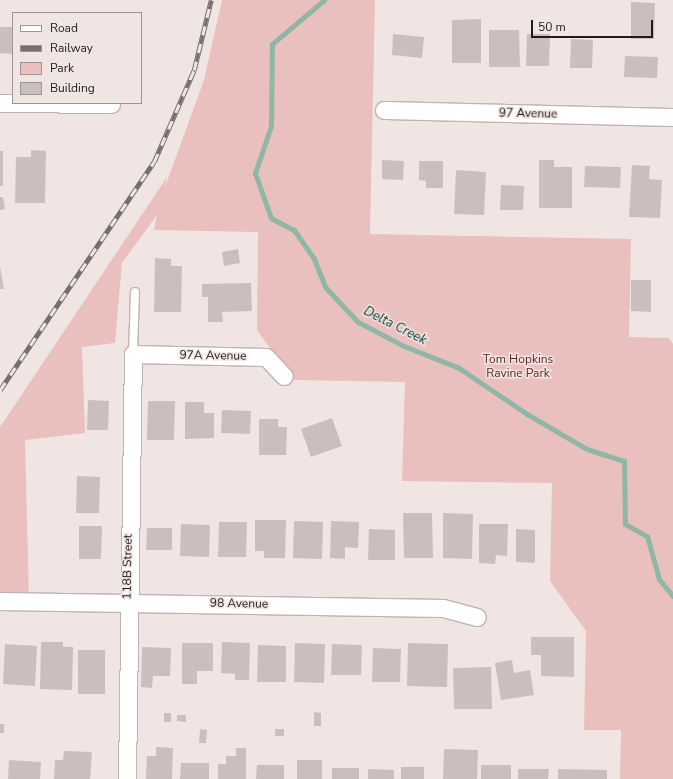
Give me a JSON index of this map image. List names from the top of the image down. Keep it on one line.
{"streets":{"street":["97 Avenue","97A Avenue","118B Street","98 Avenue"]},"crossings":[["97A Avenue","118B Street"],["118B Street","98 Avenue"]],"water":["Delta Creek"],"parks":["Tom Hopkins Ravine Park"],"legend":["Road","Railway","Park","Building"],"scale_bar":"50 m"}
